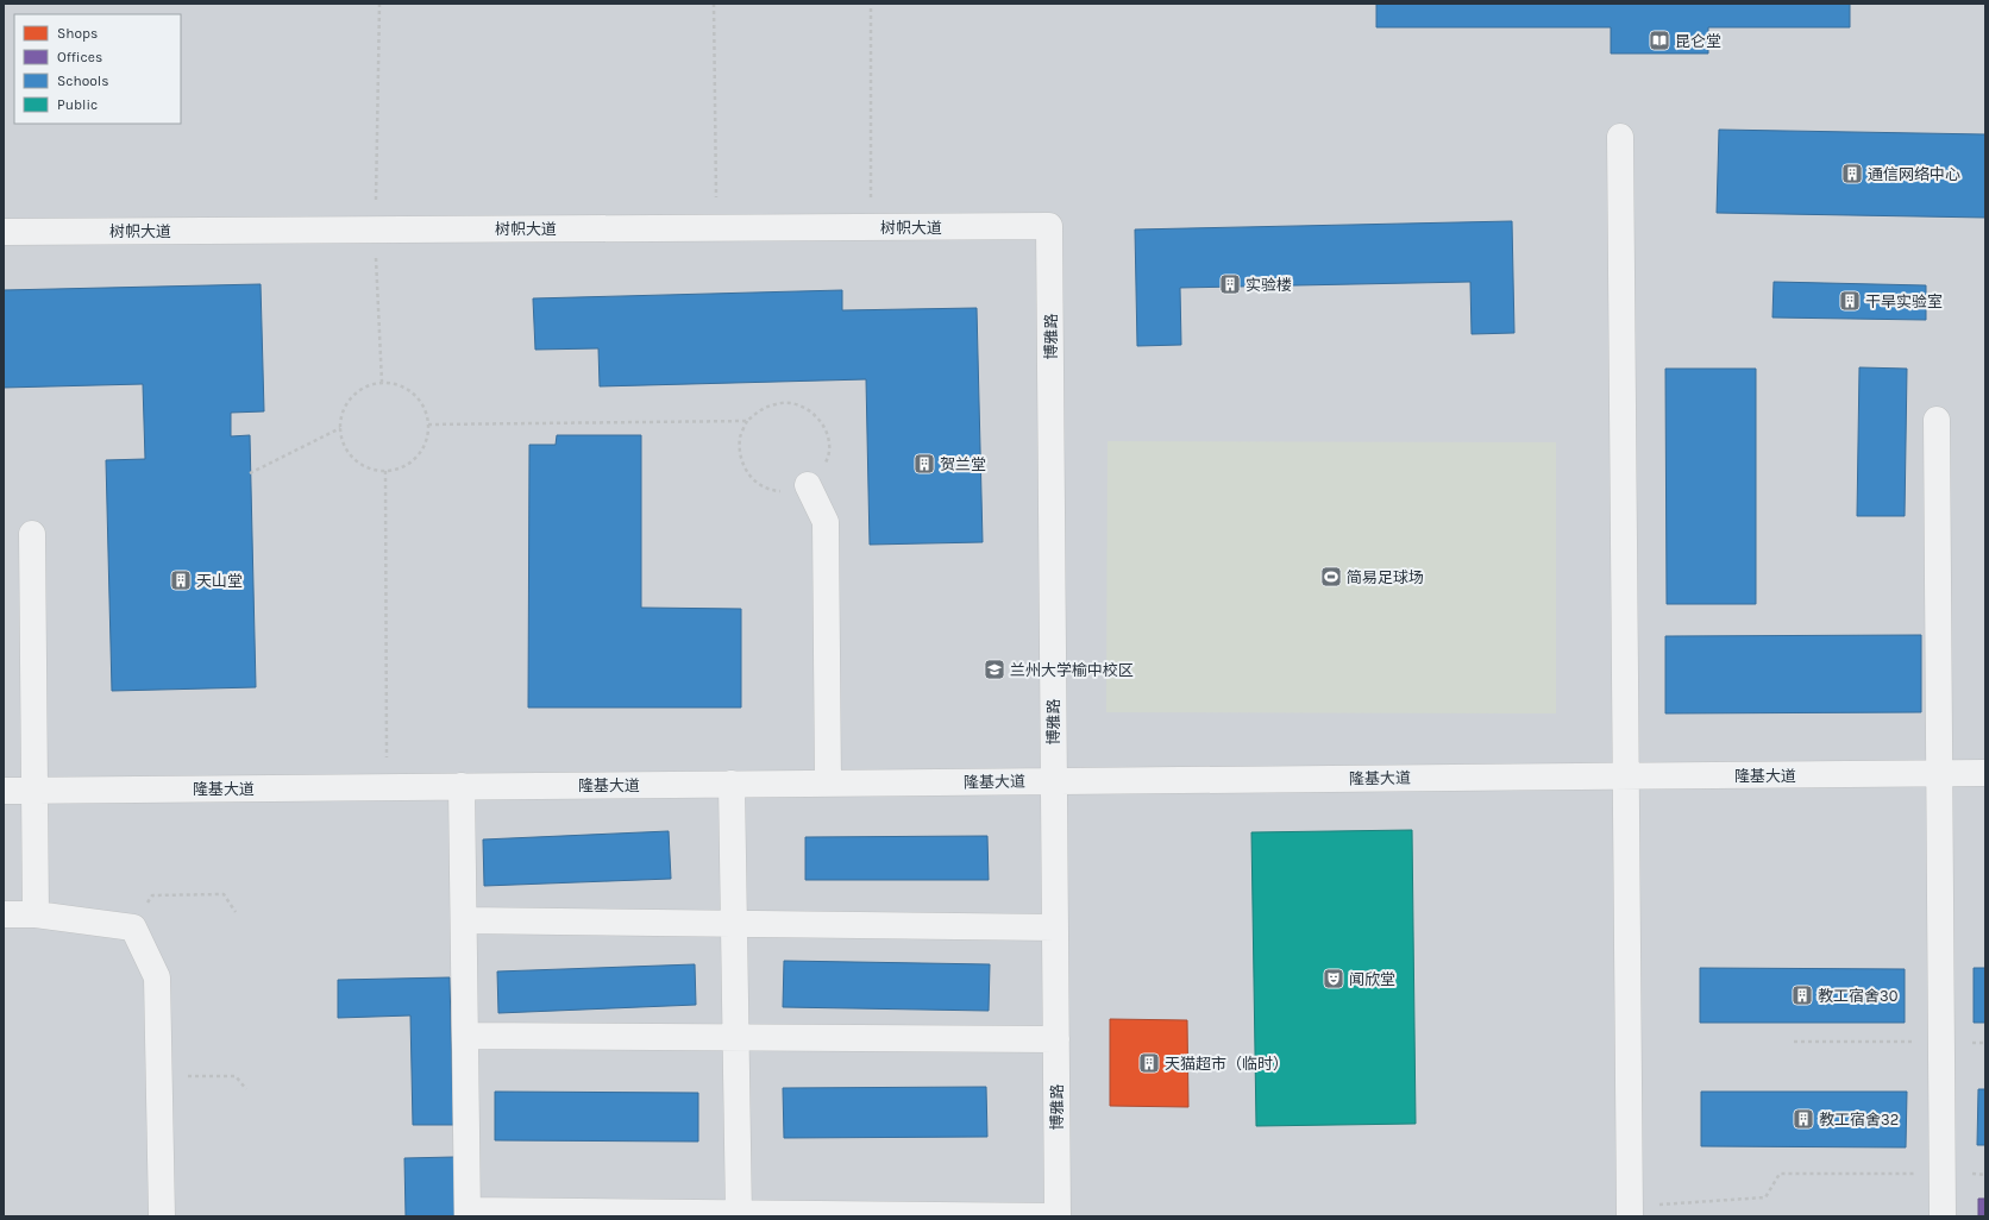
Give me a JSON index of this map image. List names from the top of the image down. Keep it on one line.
{"streets":{"street":["树帜大道","博雅路","隆基大道"]},"crossings":[["树帜大道","博雅路"],["博雅路","隆基大道"]],"places":{"library":["昆仑堂"],"building":["通信网络中心","实验楼","干旱实验室","贺兰堂","天山堂","教工宿舍30","天猫超市（临时）","教工宿舍32"],"sports":["简易足球场"],"school or university":["兰州大学榆中校区"],"theatre":["闻欣堂"]},"legend":["Shops","Offices","Schools","Public"]}
